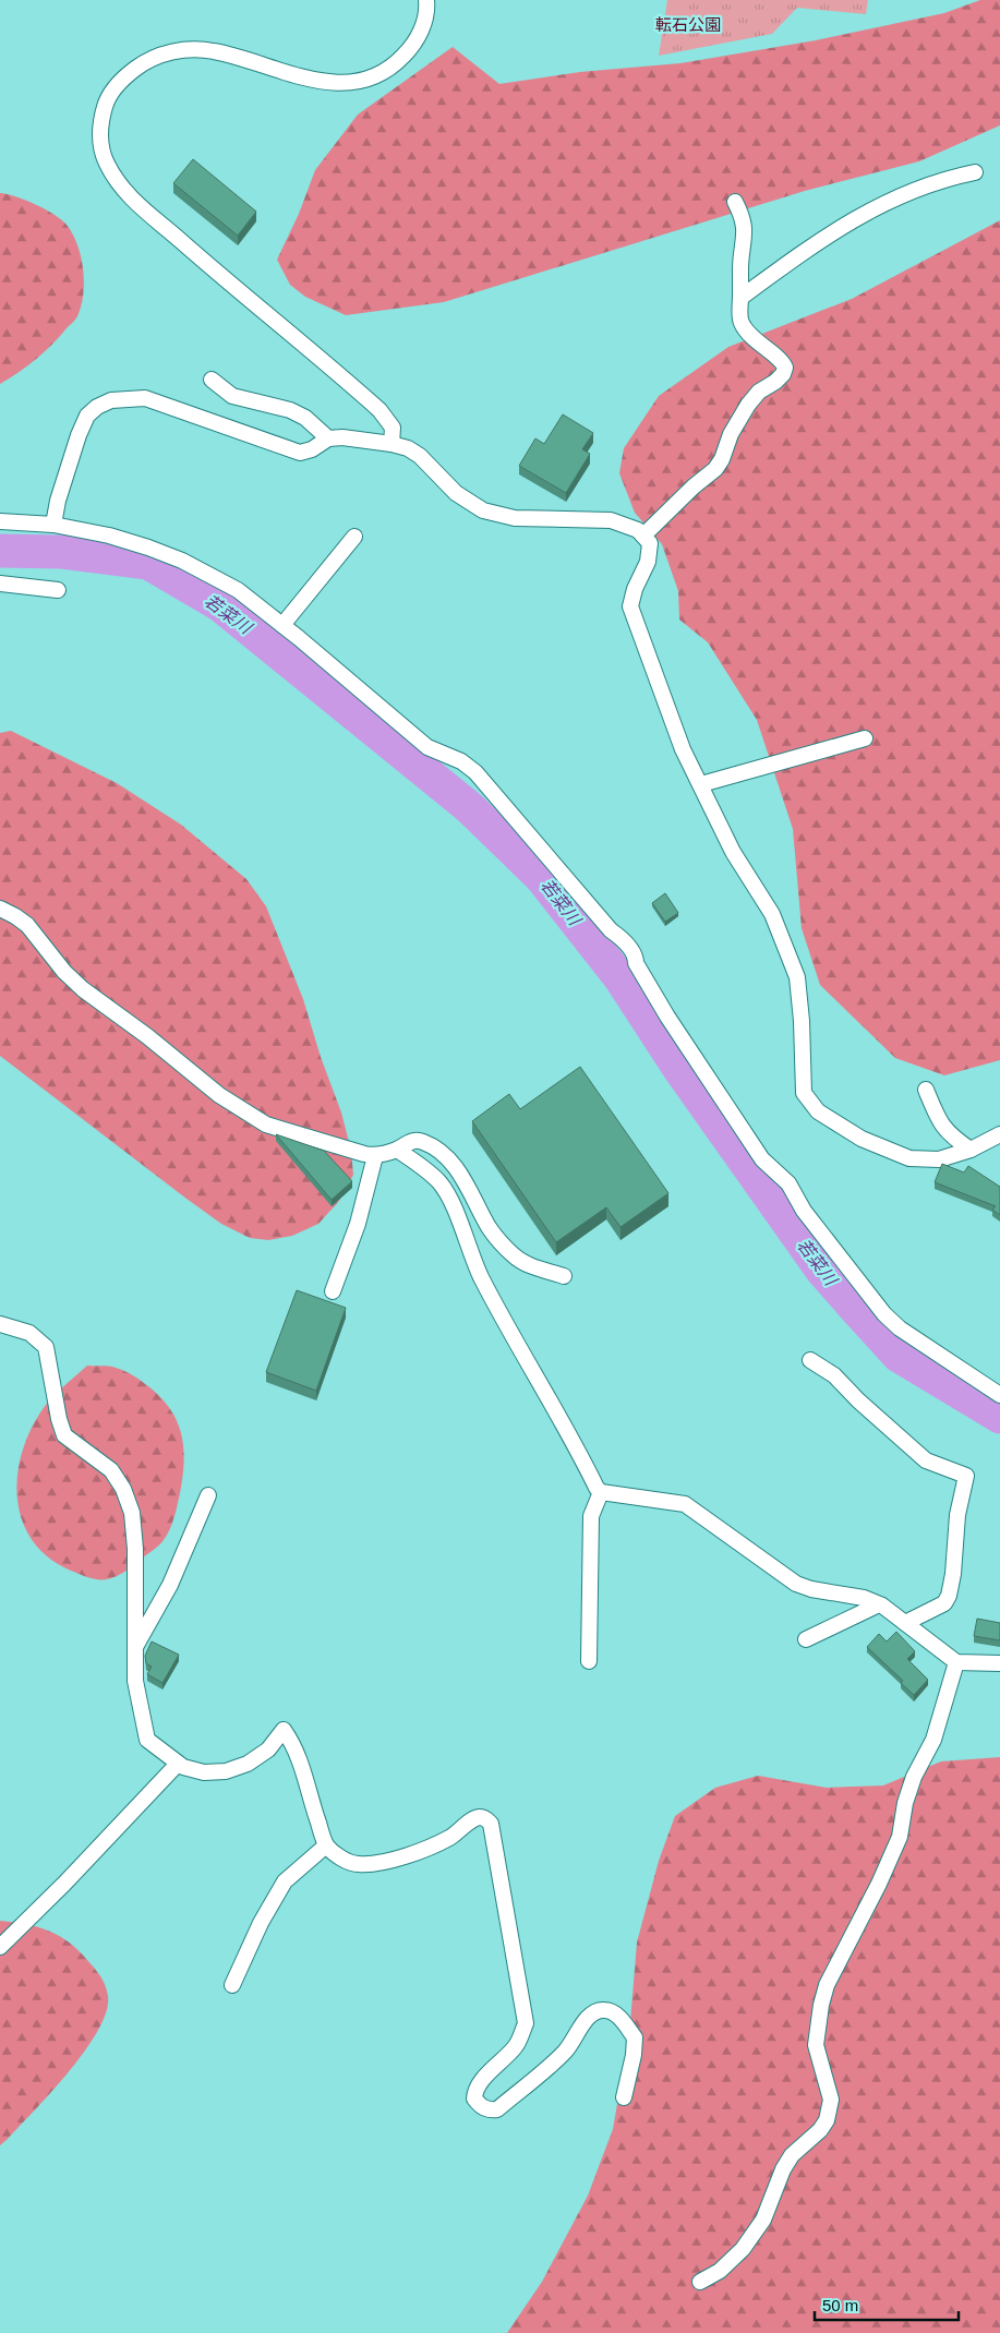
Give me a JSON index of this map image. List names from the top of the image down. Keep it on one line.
{"water":["若菜川"],"parks":["転石公園"],"scale_bar":"50 m"}
